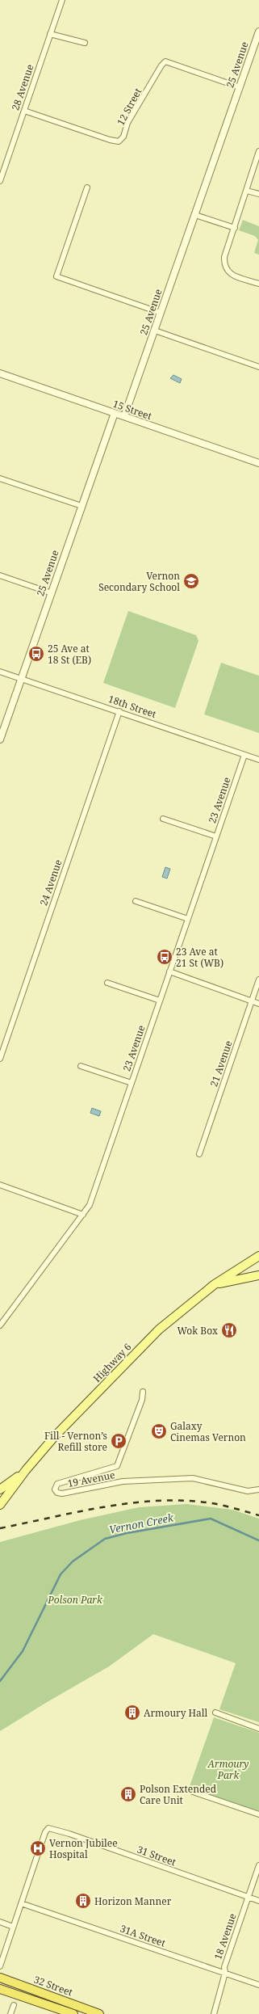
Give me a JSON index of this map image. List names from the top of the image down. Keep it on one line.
{"streets":{"highway":["32 Street"],"main road":["Highway 6"],"street":["25 Avenue","28 Avenue","12 Street","15 Street","18th Street","23 Avenue","24 Avenue","21 Avenue","19 Avenue","31 Street","31A Street","18 Avenue"]},"crossings":[["25 Avenue","12 Street"],["25 Avenue","15 Street"],["25 Avenue","18th Street"],["28 Avenue","12 Street"],["18th Street","23 Avenue"],["18th Street","24 Avenue"],["31 Street","31A Street"],["31 Street","18 Avenue"],["31A Street","18 Avenue"]],"water":["Vernon Creek"],"parks":["Polson Park","Armoury Park"],"places":{"school or university":["Vernon Secondary School"],"bus stop":["25 Ave at 18 St (EB)","23 Ave at 21 St (WB)"],"restaurant":["Wok Box"],"theatre":["Galaxy Cinemas Vernon"],"parking":["Fill - Vernon’s Refill store"],"building":["Armoury Hall","Polson Extended Care Unit","Horizon Manner"],"hospital":["Vernon Jubilee Hospital"]}}
